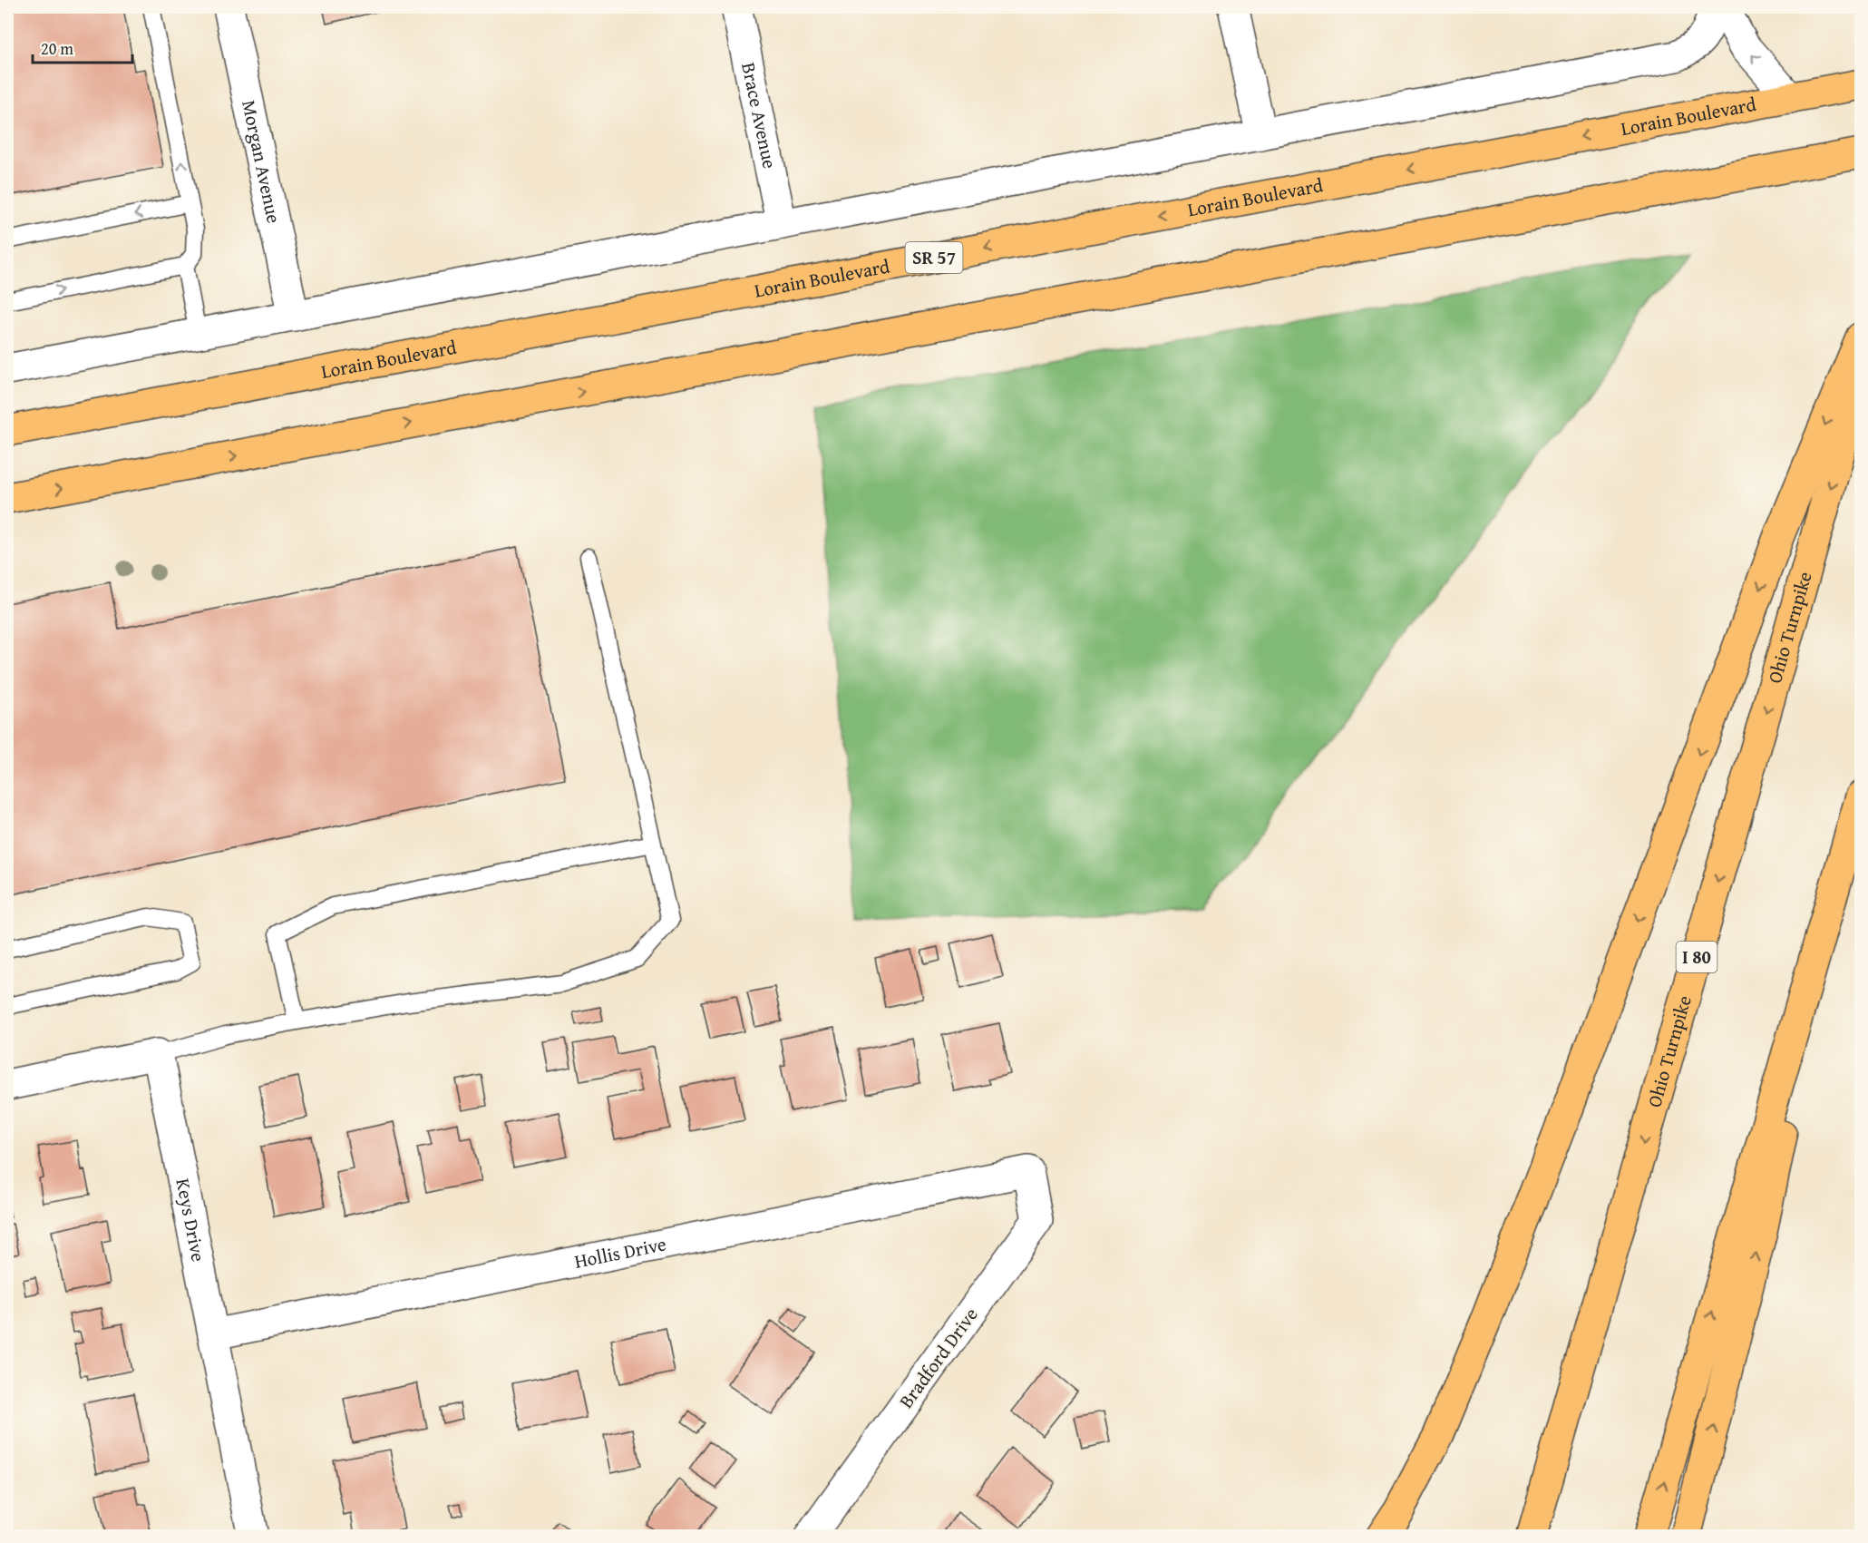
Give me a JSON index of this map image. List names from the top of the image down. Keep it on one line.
{"streets":{"highway":["Lorain Boulevard","SR 57","Ohio Turnpike","I 80"],"street":["Brace Avenue","Morgan Avenue","Keys Drive","Hollis Drive","Bradford Drive"]},"crossings":[["Keys Drive","Hollis Drive"],["Hollis Drive","Bradford Drive"]],"scale_bar":"20 m"}
